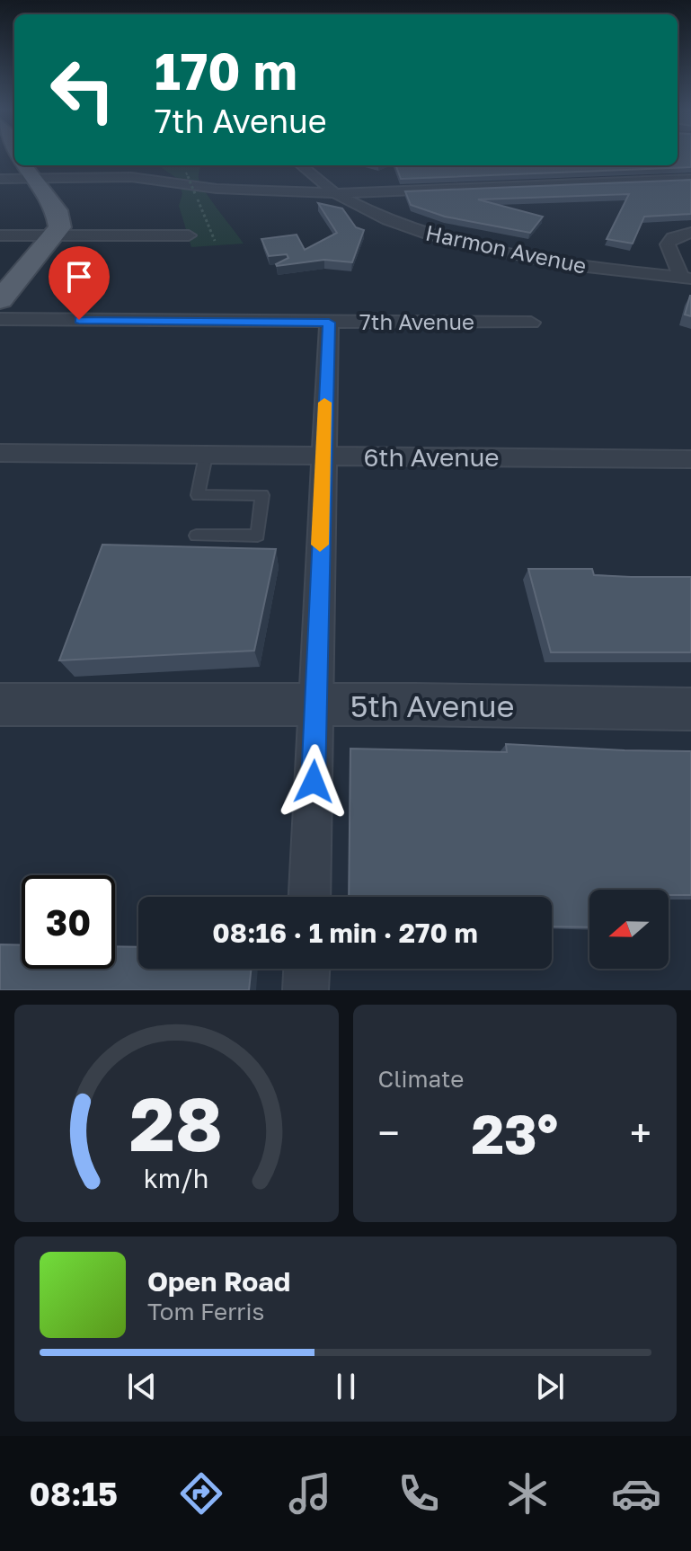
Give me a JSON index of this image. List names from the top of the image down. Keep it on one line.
{"streets":{"street":["Harmon Avenue","7th Avenue","6th Avenue","5th Avenue"]},"north":"left","page":{"turn":["170 m","7th Avenue"],"limit":"30","trip":"08:16 · 1 min · 270 m","tile":"Climate","heat":["−","23°","+"],"song":["Open Road","Tom Ferris"],"tabs":"08:15","gauge":["28","km/h"]}}
